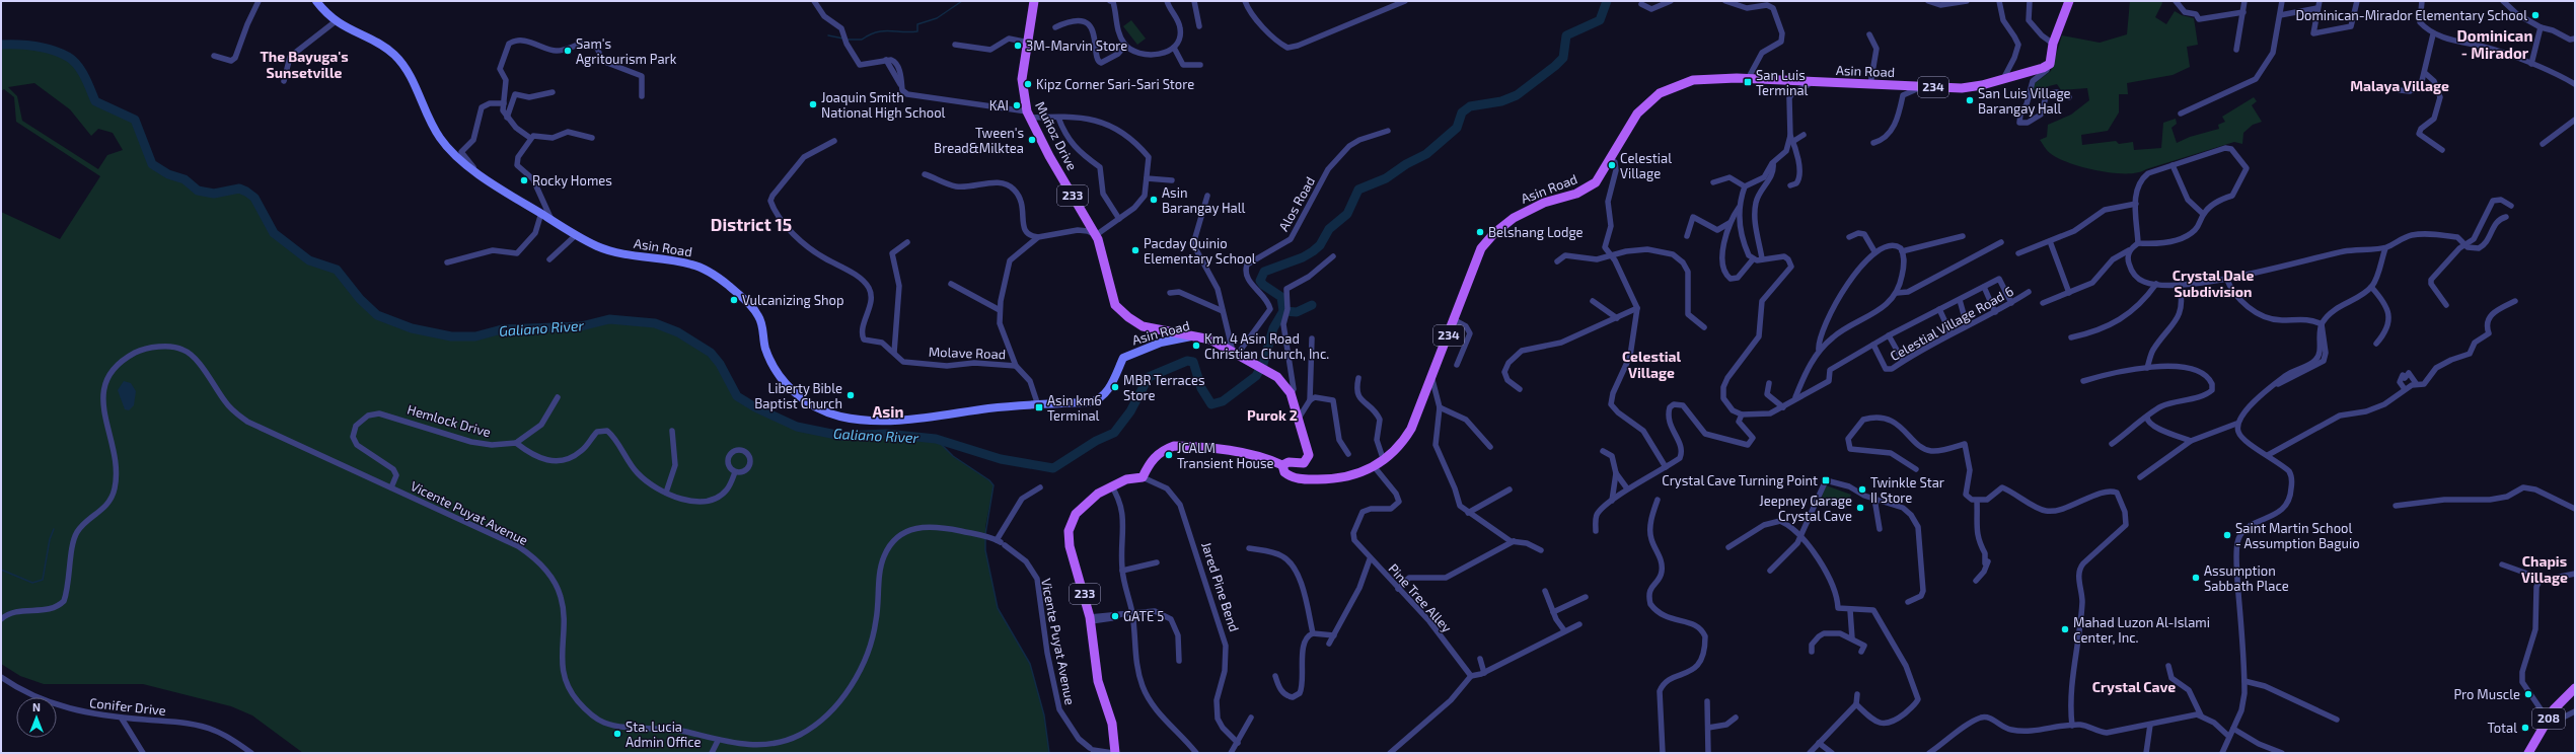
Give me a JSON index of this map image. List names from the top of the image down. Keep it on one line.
{"streets":{"main road":["Asin Road","234","Muñoz Drive","233","208"],"street":["Alos Road","Celestial Village Road 6","Molave Road","Hemlock Drive","Vicente Puyat Avenue","Jared Pine Bend","Pine Tree Alley","Conifer Drive"]},"crossings":[["Asin Road","Muñoz Drive"],["Asin Road","233"],["Asin Road","Alos Road"],["Asin Road","Pine Tree Alley"],["233","Vicente Puyat Avenue"],["233","Jared Pine Bend"],["Hemlock Drive","Vicente Puyat Avenue"]],"districts":["Dominican - Mirador","The Bayuga's Sunsetville","Malaya Village","District 15","Crystal Dale Subdivision","Celestial Village","Asin","Purok 2","Chapis Village","Crystal Cave"],"water":["Galiano River"],"places":{"other":["Dominican-Mirador Elementary School","3M-Marvin Store","Sam's Agritourism Park","Kipz Corner Sari-Sari Store","San Luis Village Barangay Hall","Joaquin Smith National High School","KAI","Tween's Bread&Milktea","Celestial Village","Rocky Homes","Asin Barangay Hall","Belshang Lodge","Pacday Quinio Elementary School","Vulcanizing Shop","Km. 4 Asin Road Christian Church, Inc.","MBR Terraces Store","Liberty Bible Baptist Church","JCALM Transient House","Twinkle Star II Store","Jeepney Garage Crystal Cave","Saint Martin School - Assumption Baguio","Assumption Sabbath Place","GATE 5","Mahad Luzon Al-Islami Center, Inc.","Pro Muscle","Total","Sta. Lucia Admin Office"],"transit":["San Luis Terminal","Asin km6 Terminal","Crystal Cave Turning Point"]},"north":"top"}
